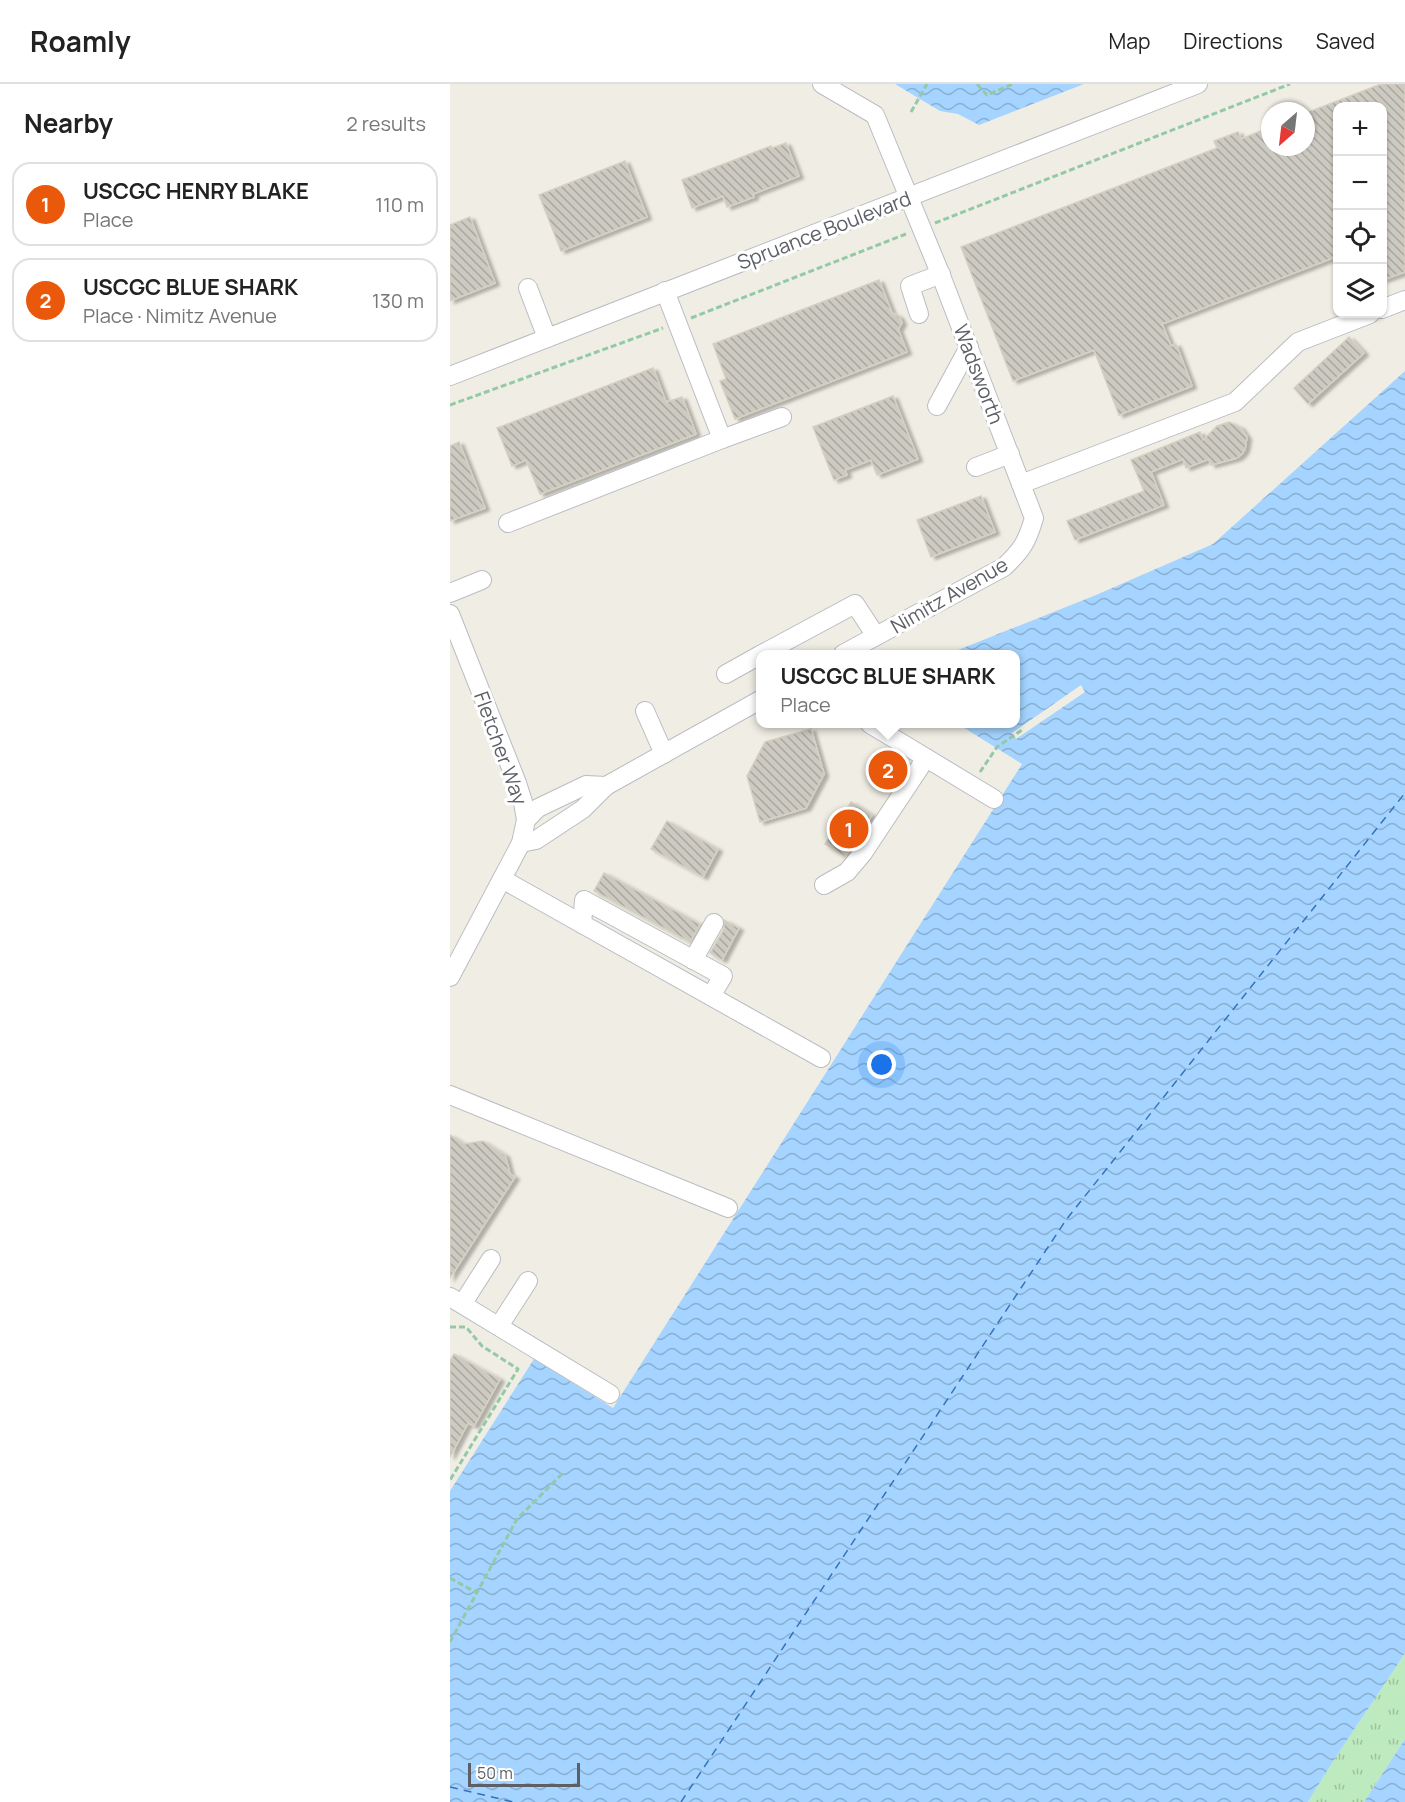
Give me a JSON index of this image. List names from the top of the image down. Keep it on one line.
{"streets":{"street":["Spruance Boulevard","Wadsworth","Nimitz Avenue","Fletcher Way"]},"crossings":[["Spruance Boulevard","Wadsworth"],["Wadsworth","Nimitz Avenue"]],"scale_bar":"50 m","north":"bottom left","page":{"header":"Roamly","nav":["Map","Directions","Saved"],"heading":["Nearby","2 results"],"map_buttons":["+","−"],"list":[{"mark":"1","name":"USCGC HENRY BLAKE","note":"Place","value":"110 m"},{"mark":"2","name":"USCGC BLUE SHARK","note":"Place · Nimitz Avenue","value":"130 m"}],"popup":["USCGC BLUE SHARK","Place"],"pins":["2","1"],"scale":"50 m"}}
